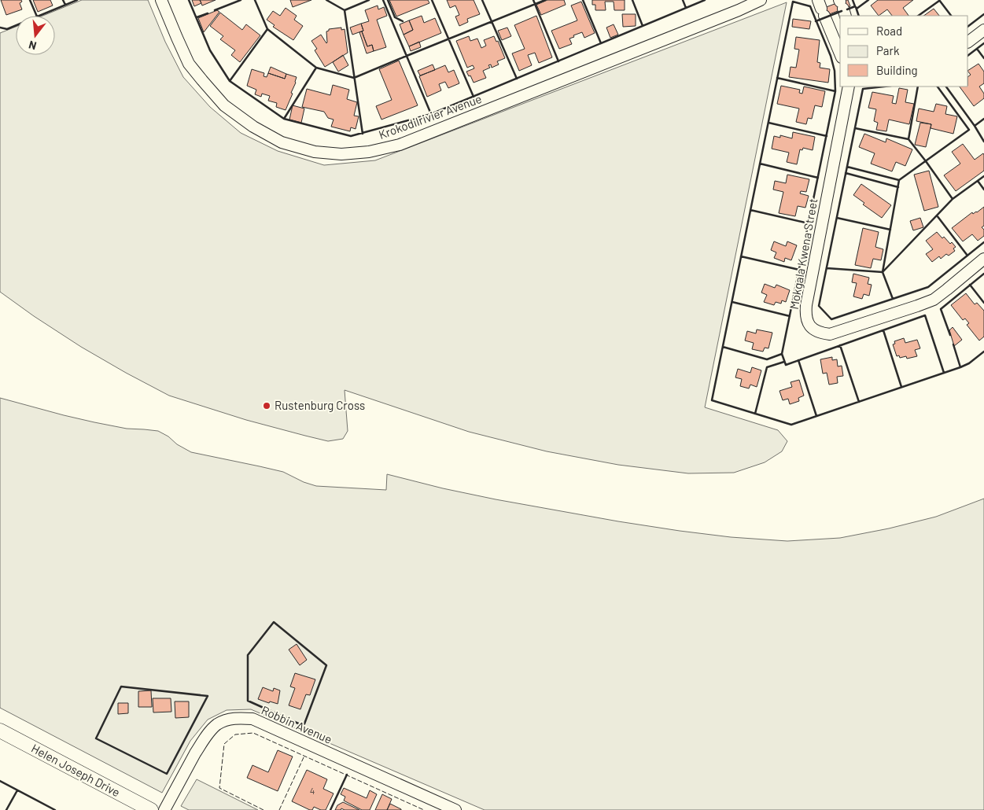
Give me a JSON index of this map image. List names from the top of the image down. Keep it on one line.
{"streets":{"street":["Krokodilrivier Avenue","Mokgala Kwena Street","Robbin Avenue","Helen Joseph Drive"]},"places":["Rustenburg Cross"],"house_numbers":["4"],"legend":["Road","Park","Building"],"north":"bottom"}
